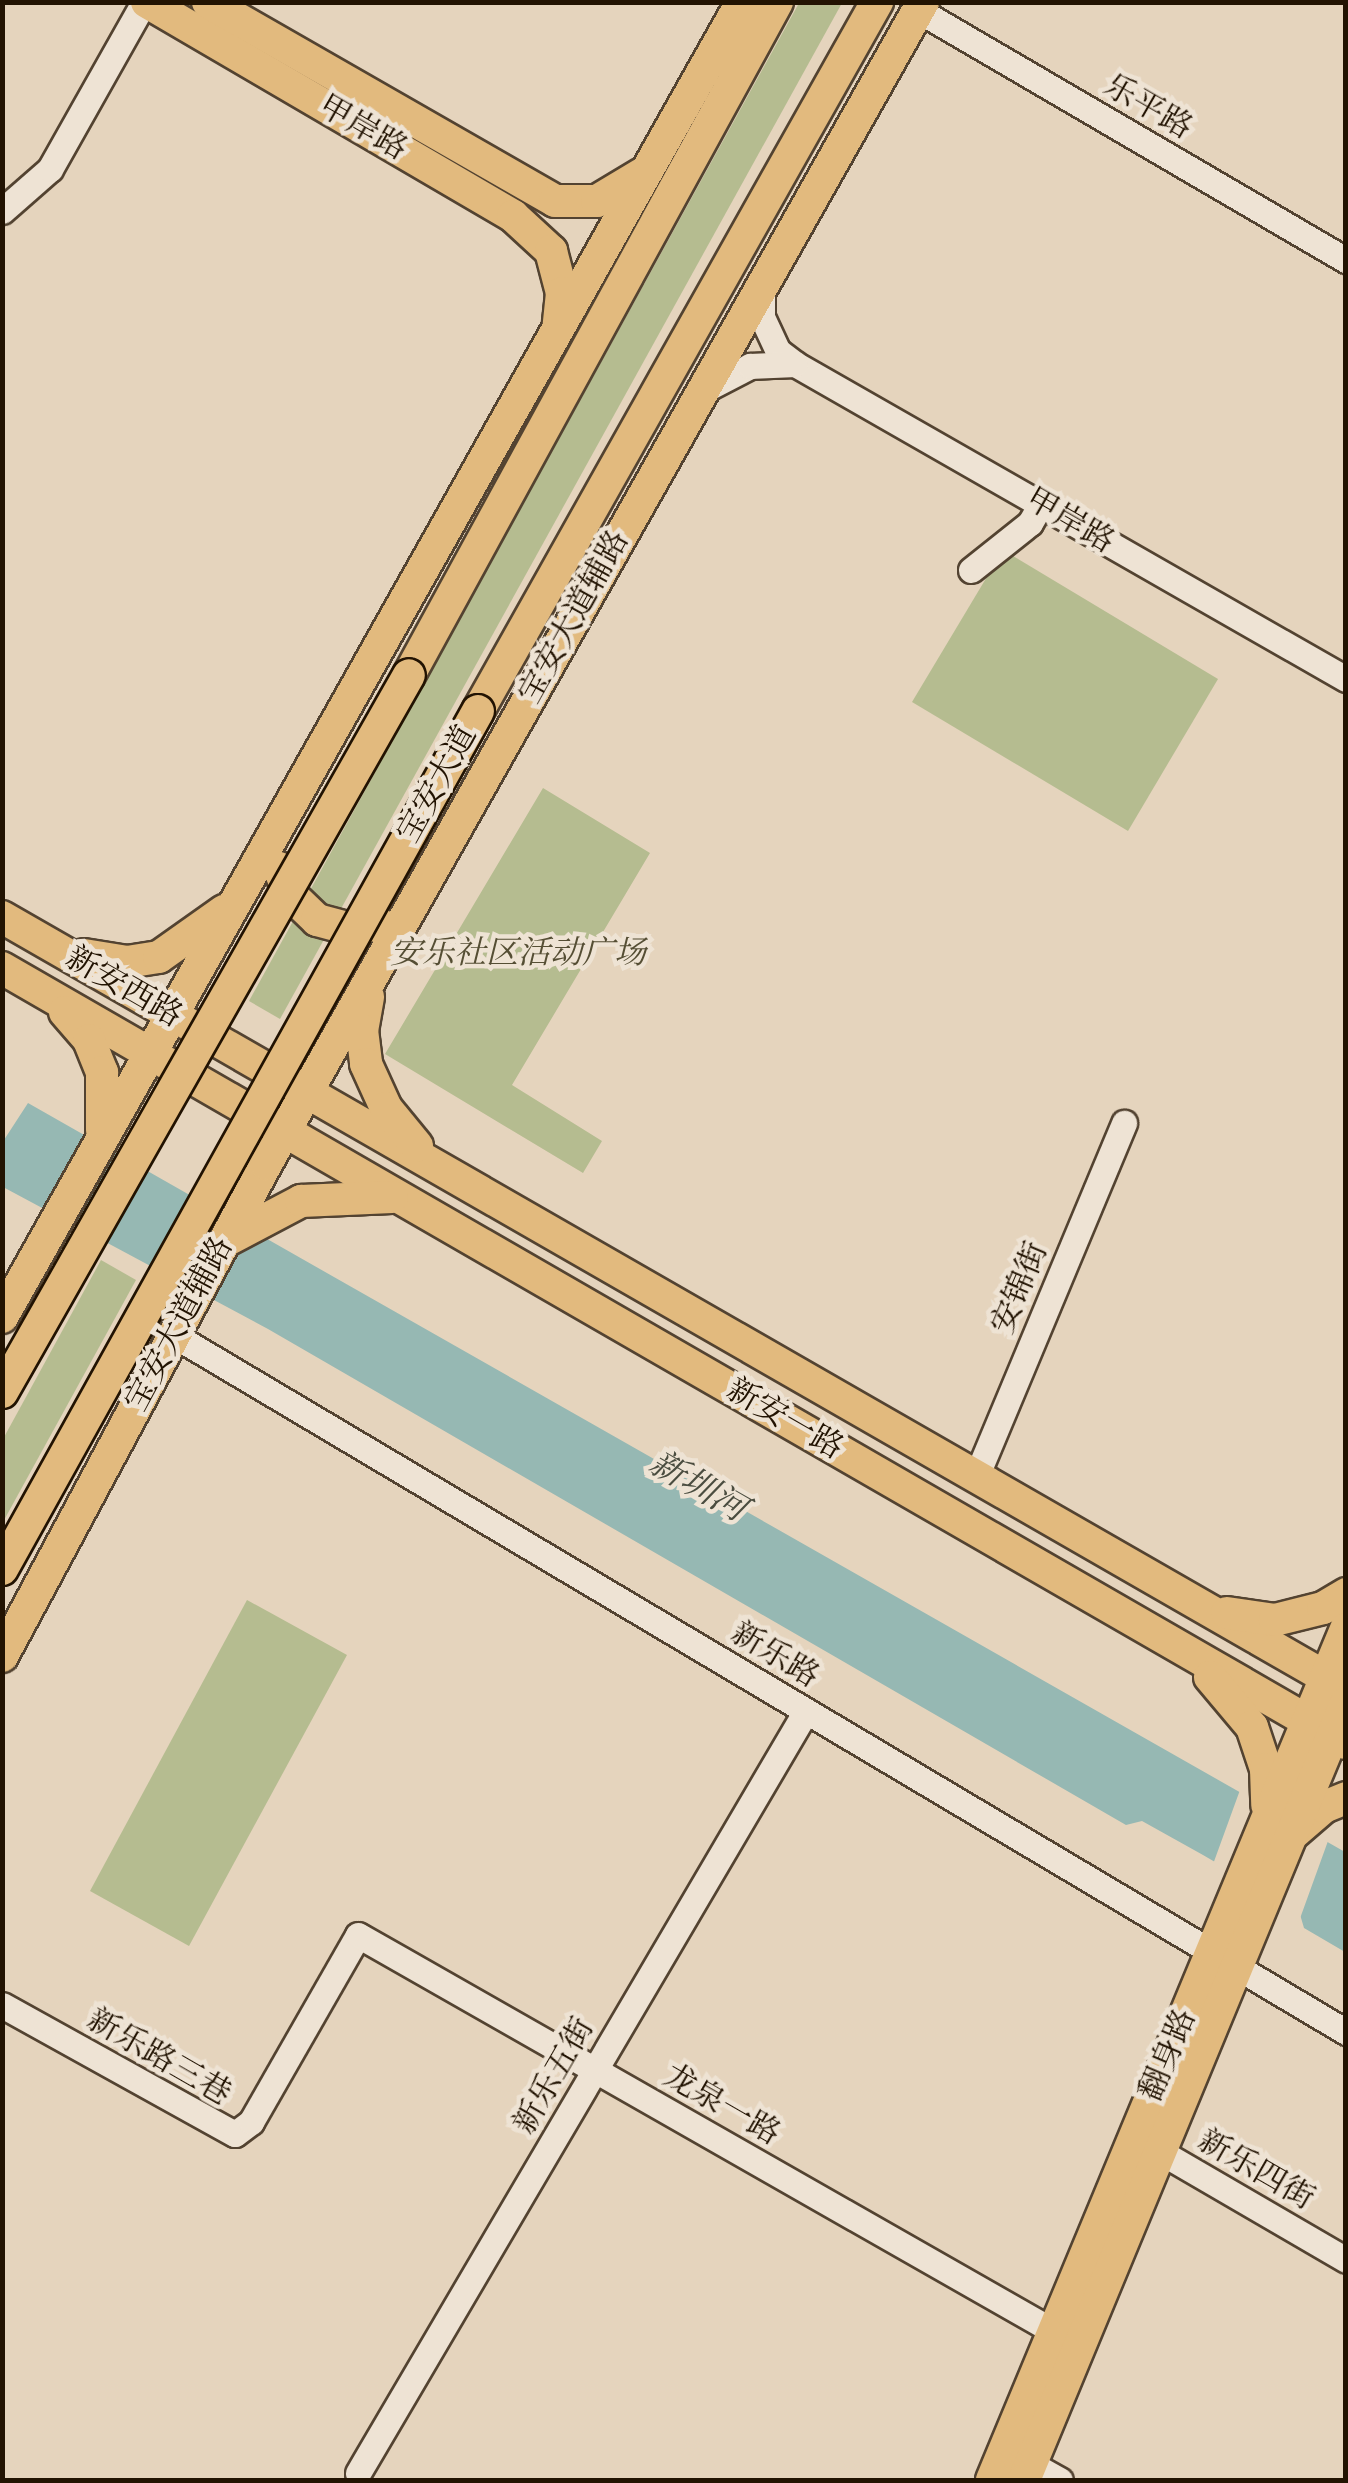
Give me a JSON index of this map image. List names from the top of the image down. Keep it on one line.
{"streets":{"main road":["甲岸路","宝安大道辅路","宝安大道","新安西路","新安一路","翻身路"],"street":["乐平路","安锦街","新乐路","新乐路三巷","新乐五街","龙泉一路","新乐四街"]},"crossings":[["乐平路","宝安大道辅路"],["宝安大道辅路","新安一路"],["宝安大道辅路","新乐路"],["新安西路","新安一路"],["安锦街","新安一路"],["新安一路","翻身路"],["新乐路","翻身路"],["新乐路","新乐五街"],["翻身路","龙泉一路"],["翻身路","新乐四街"],["新乐路三巷","龙泉一路"],["新乐五街","龙泉一路"]],"water":["新圳河"],"parks":["安乐社区活动广场"]}
